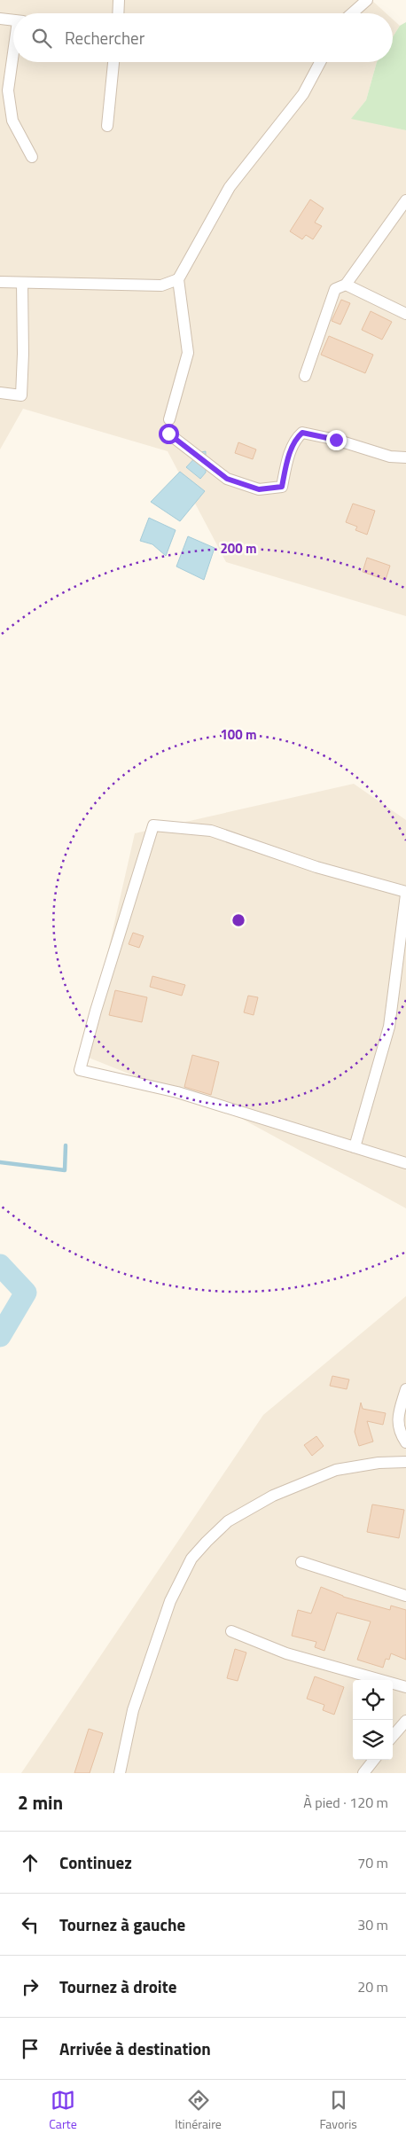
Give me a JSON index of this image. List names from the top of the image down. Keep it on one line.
{"page":{"search":"Rechercher","heading":["2 min","À pied · 120 m"],"list":[["Continuez","70 m"],["Tournez à gauche","30 m"],["Tournez à droite","20 m"],"Arrivée à destination"],"nav":["Carte","Itinéraire","Favoris"]},"rings":["200 m","100 m"]}
